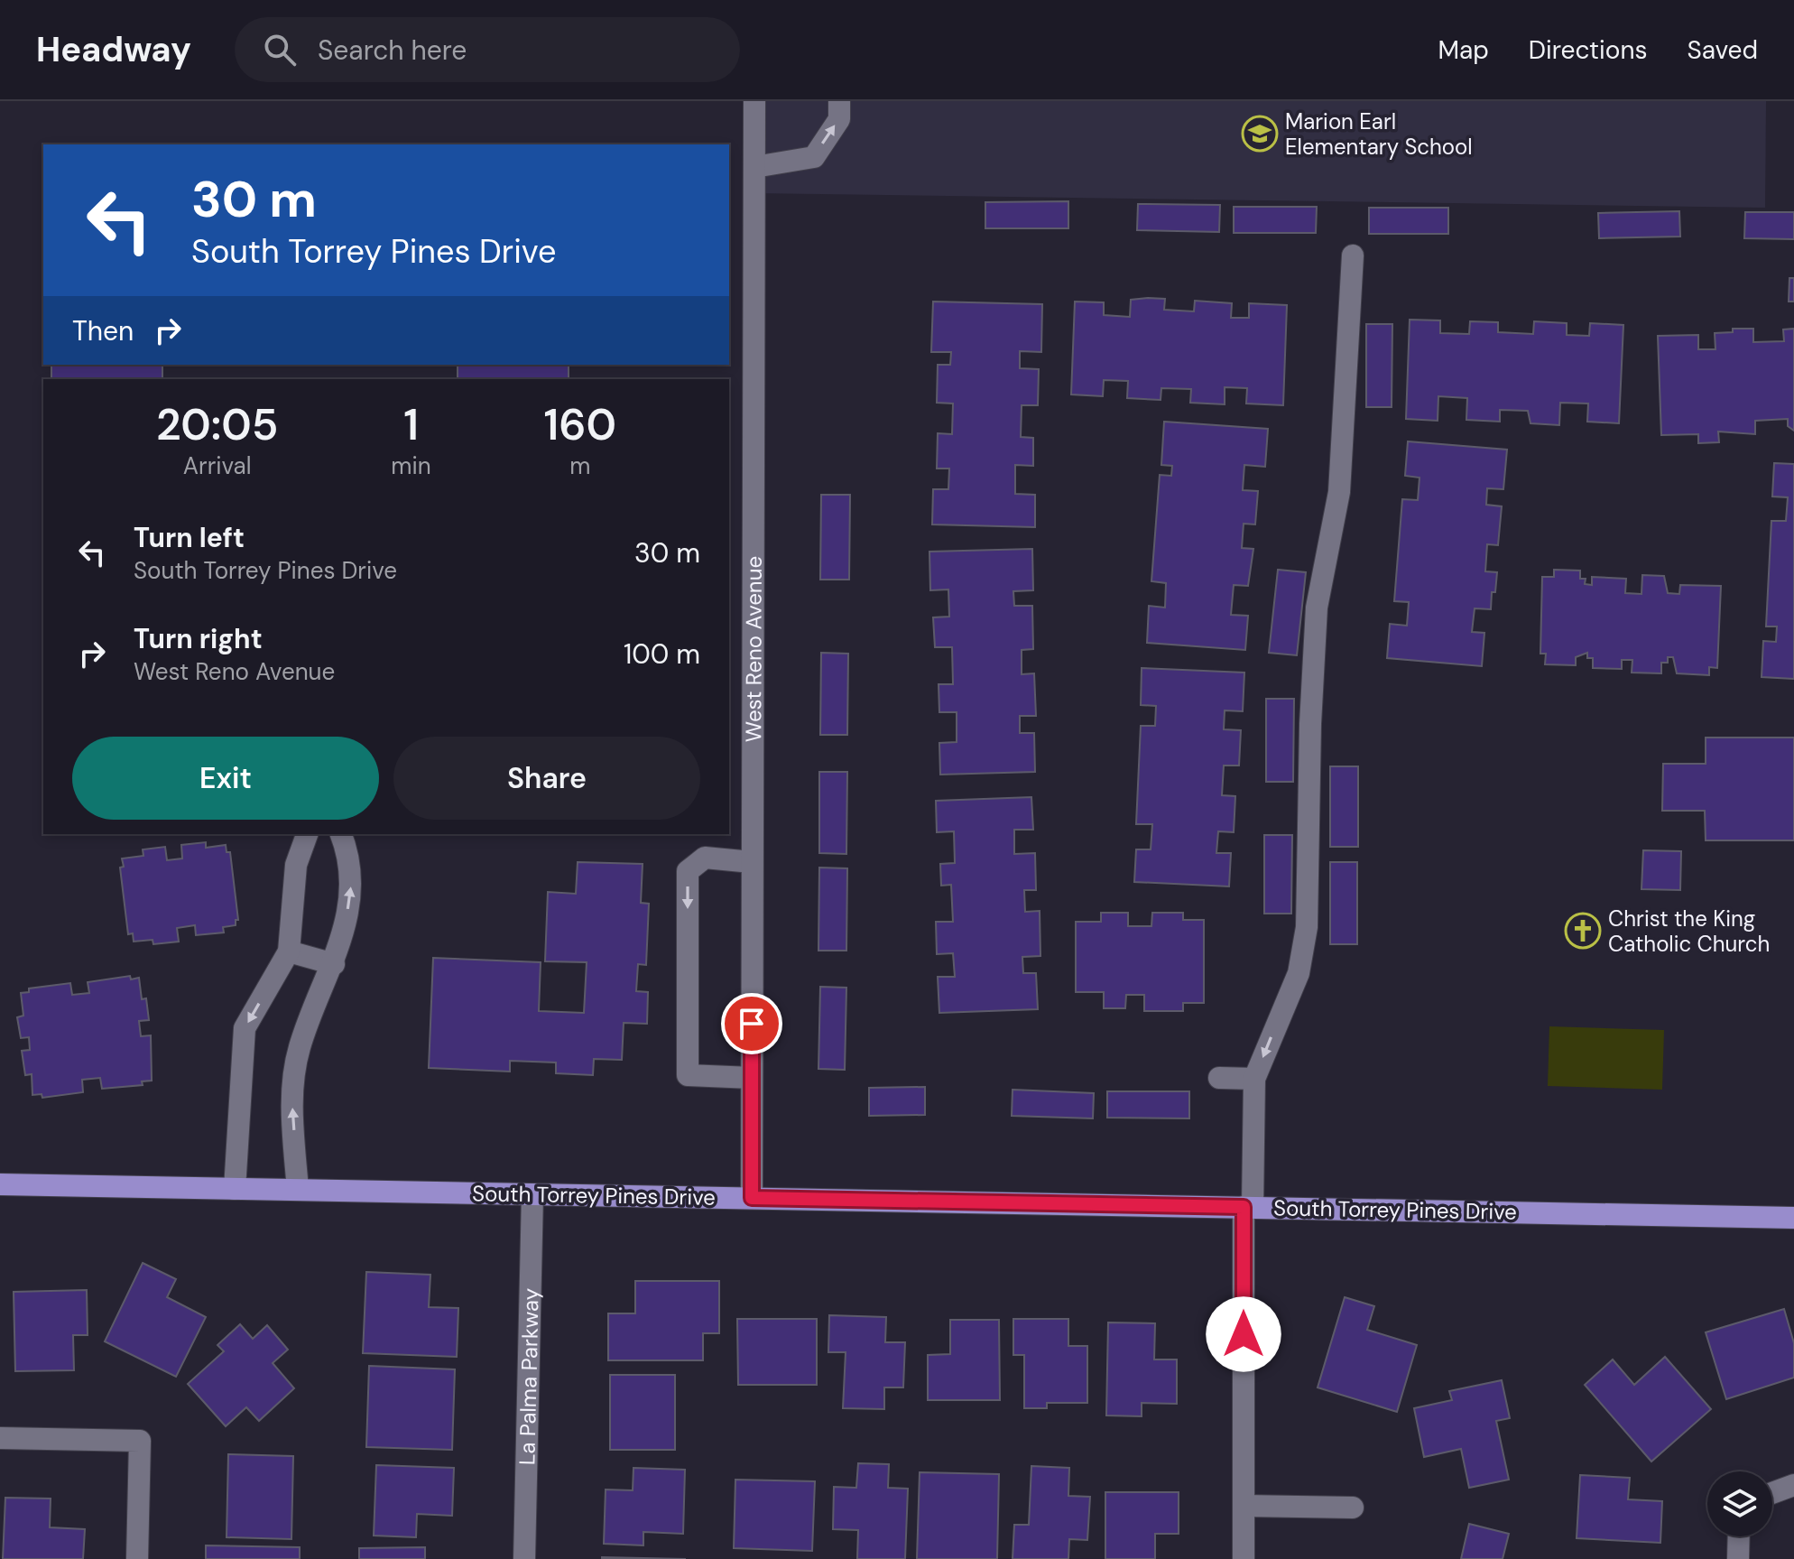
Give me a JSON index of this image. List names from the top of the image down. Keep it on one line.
{"streets":{"main road":["South Torrey Pines Drive"],"street":["West Reno Avenue","La Palma Parkway"]},"crossings":[["West Reno Avenue","South Torrey Pines Drive"],["South Torrey Pines Drive","La Palma Parkway"]],"places":{"school or university":["Marion Earl Elementary School"],"church":["Christ the King Catholic Church"]},"page":{"header":"Headway","search":"Search here","nav":["Map","Directions","Saved"],"turn":["30 m","South Torrey Pines Drive"],"then":"Then","eta":["20:05","Arrival","1","min","160","m"],"list":[{"name":"Turn left","note":"South Torrey Pines Drive","value":"30 m"},{"name":"Turn right","note":"West Reno Avenue","value":"100 m"}],"buttons":["Exit","Share"]}}
